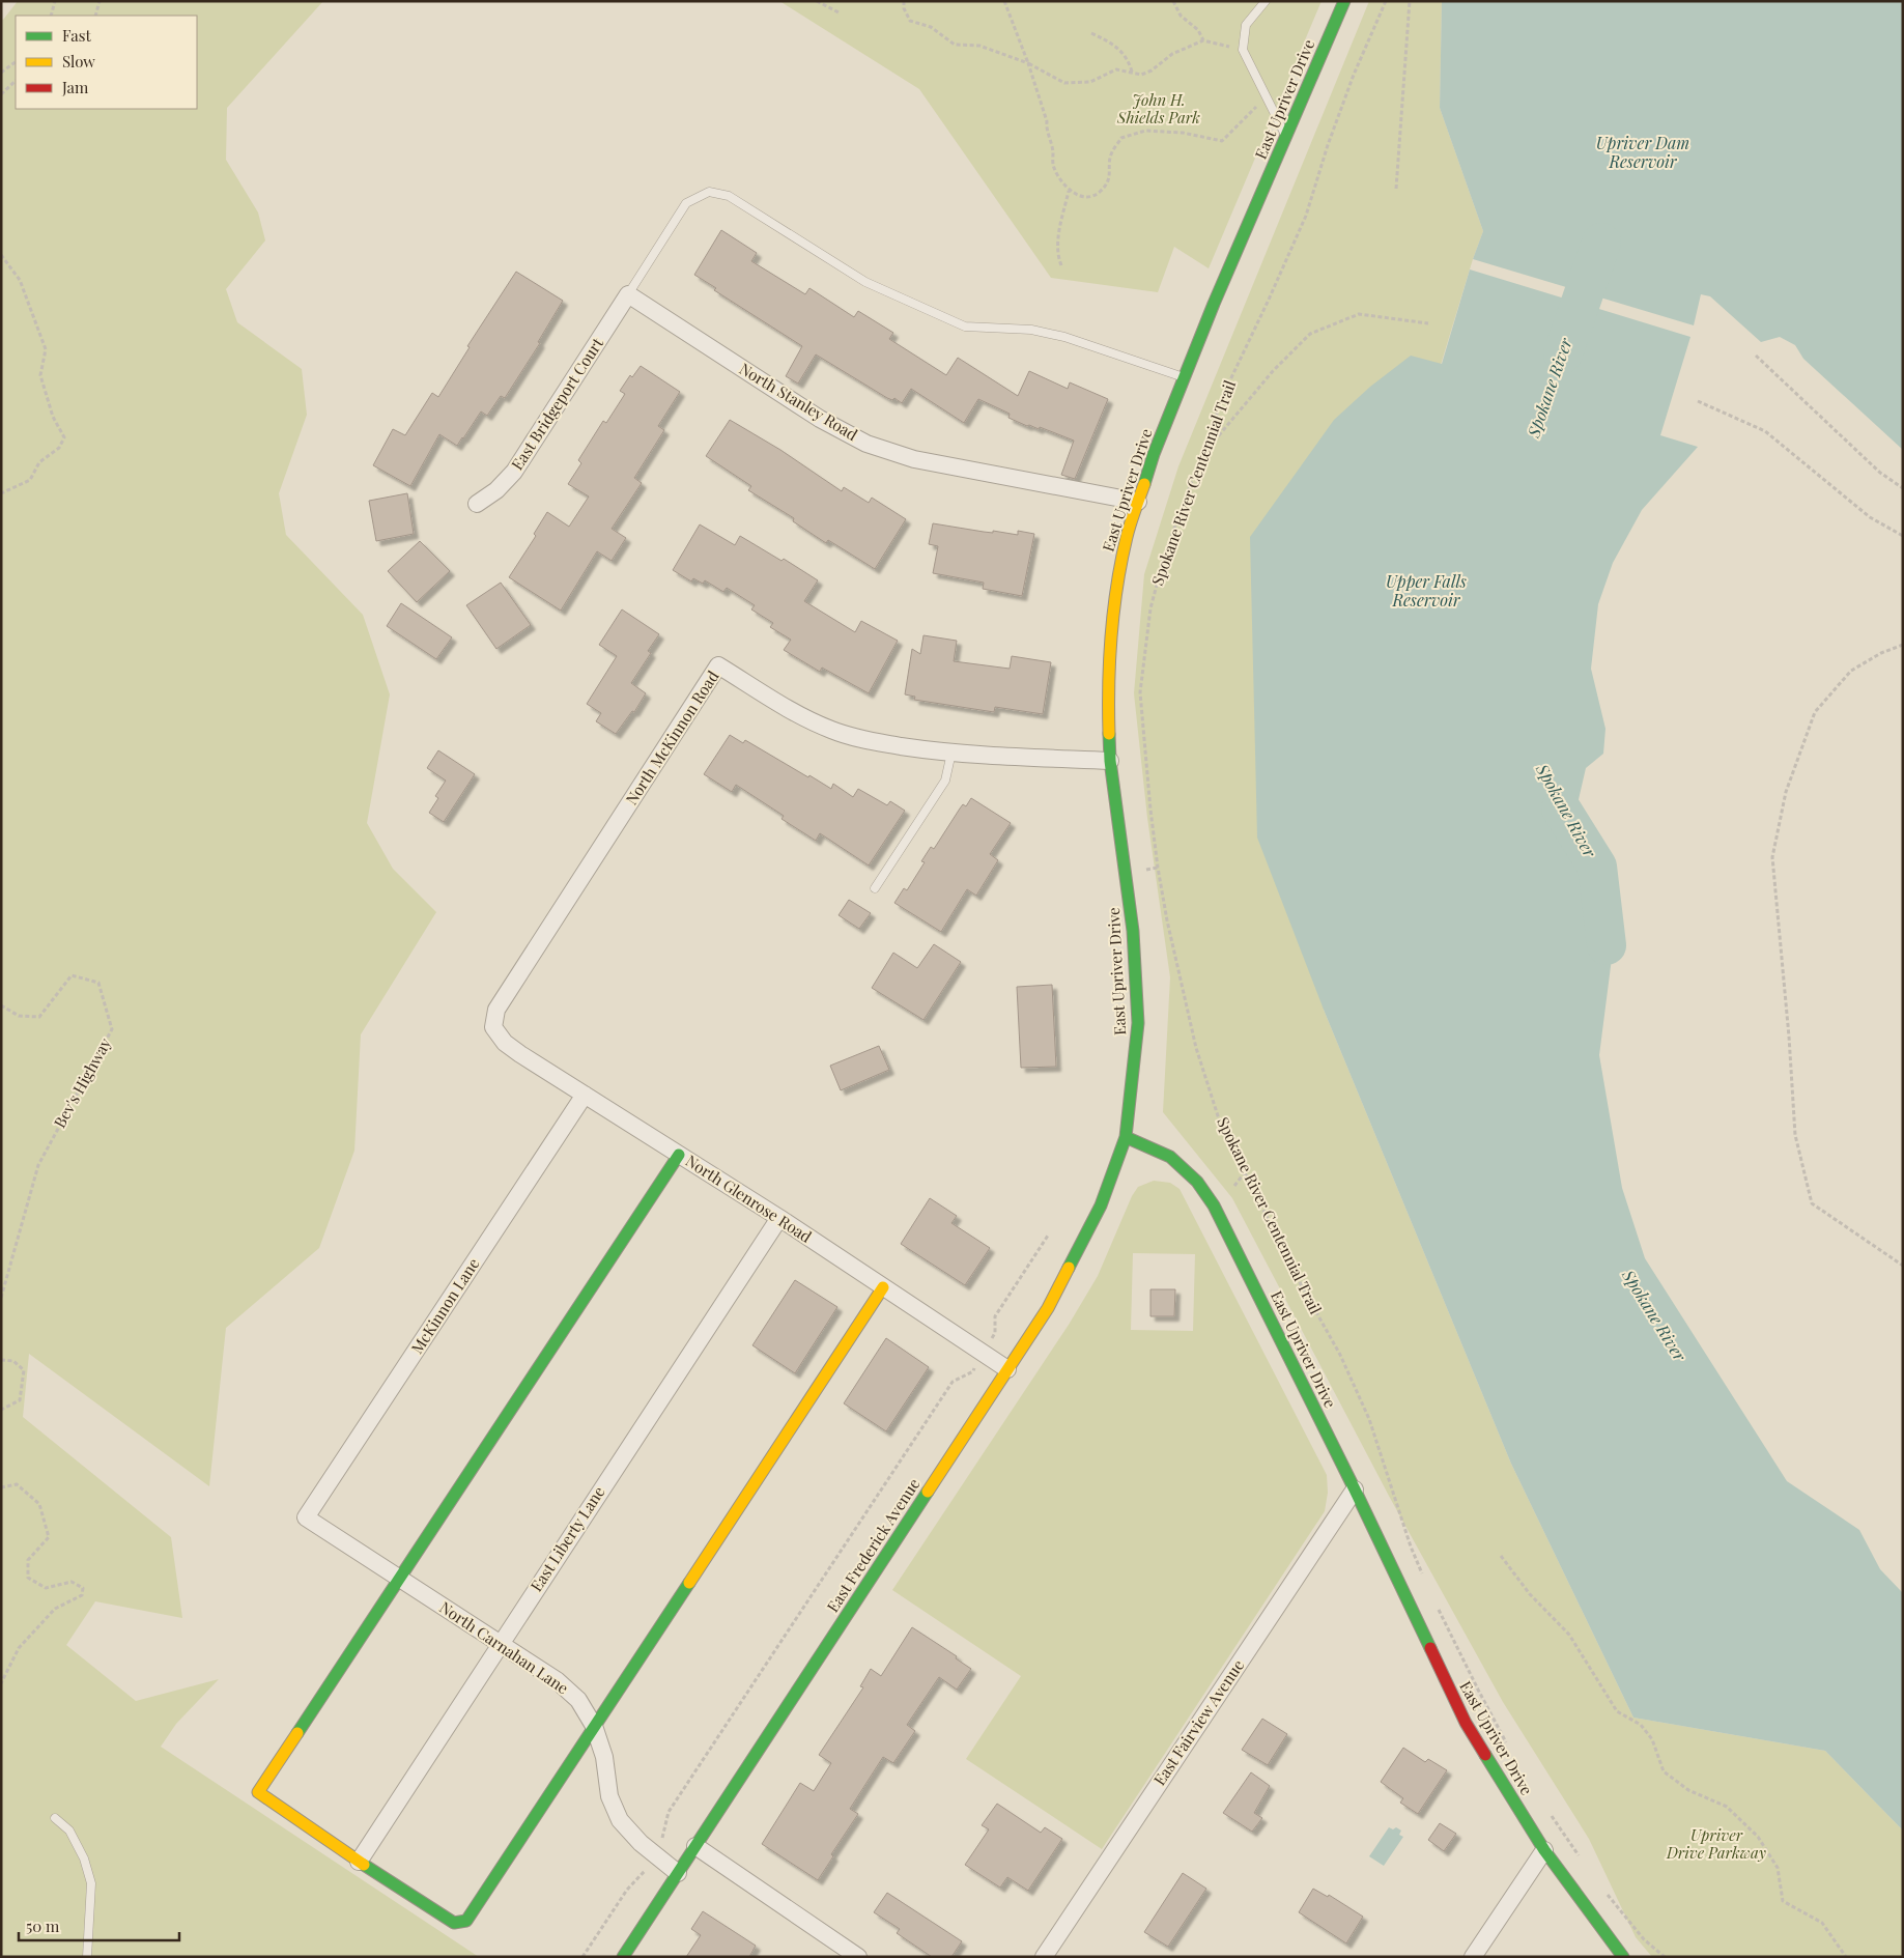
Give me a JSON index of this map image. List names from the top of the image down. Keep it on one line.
{"streets":{"street":["East Upriver Drive","North Stanley Road","East Bridgeport Court","North McKinnon Road","North Glenrose Road","McKinnon Lane","East Liberty Lane","East Frederick Avenue","North Carnahan Lane","East Fairview Avenue"],"path":["Spokane River Centennial Trail","Bev's Highway"]},"crossings":[["East Upriver Drive","North Stanley Road"],["East Upriver Drive","North McKinnon Road"],["East Upriver Drive","East Frederick Avenue"],["East Upriver Drive","East Fairview Avenue"],["North Stanley Road","East Bridgeport Court"],["North McKinnon Road","North Glenrose Road"],["North Glenrose Road","McKinnon Lane"],["North Glenrose Road","East Liberty Lane"],["North Glenrose Road","East Frederick Avenue"],["McKinnon Lane","North Carnahan Lane"],["East Liberty Lane","North Carnahan Lane"],["East Frederick Avenue","North Carnahan Lane"]],"water":["Upriver Dam Reservoir","Spokane River","Upper Falls Reservoir"],"parks":["John H. Shields Park","Upriver Drive Parkway"],"legend":["Fast","Slow","Jam"],"scale_bar":"50 m"}
